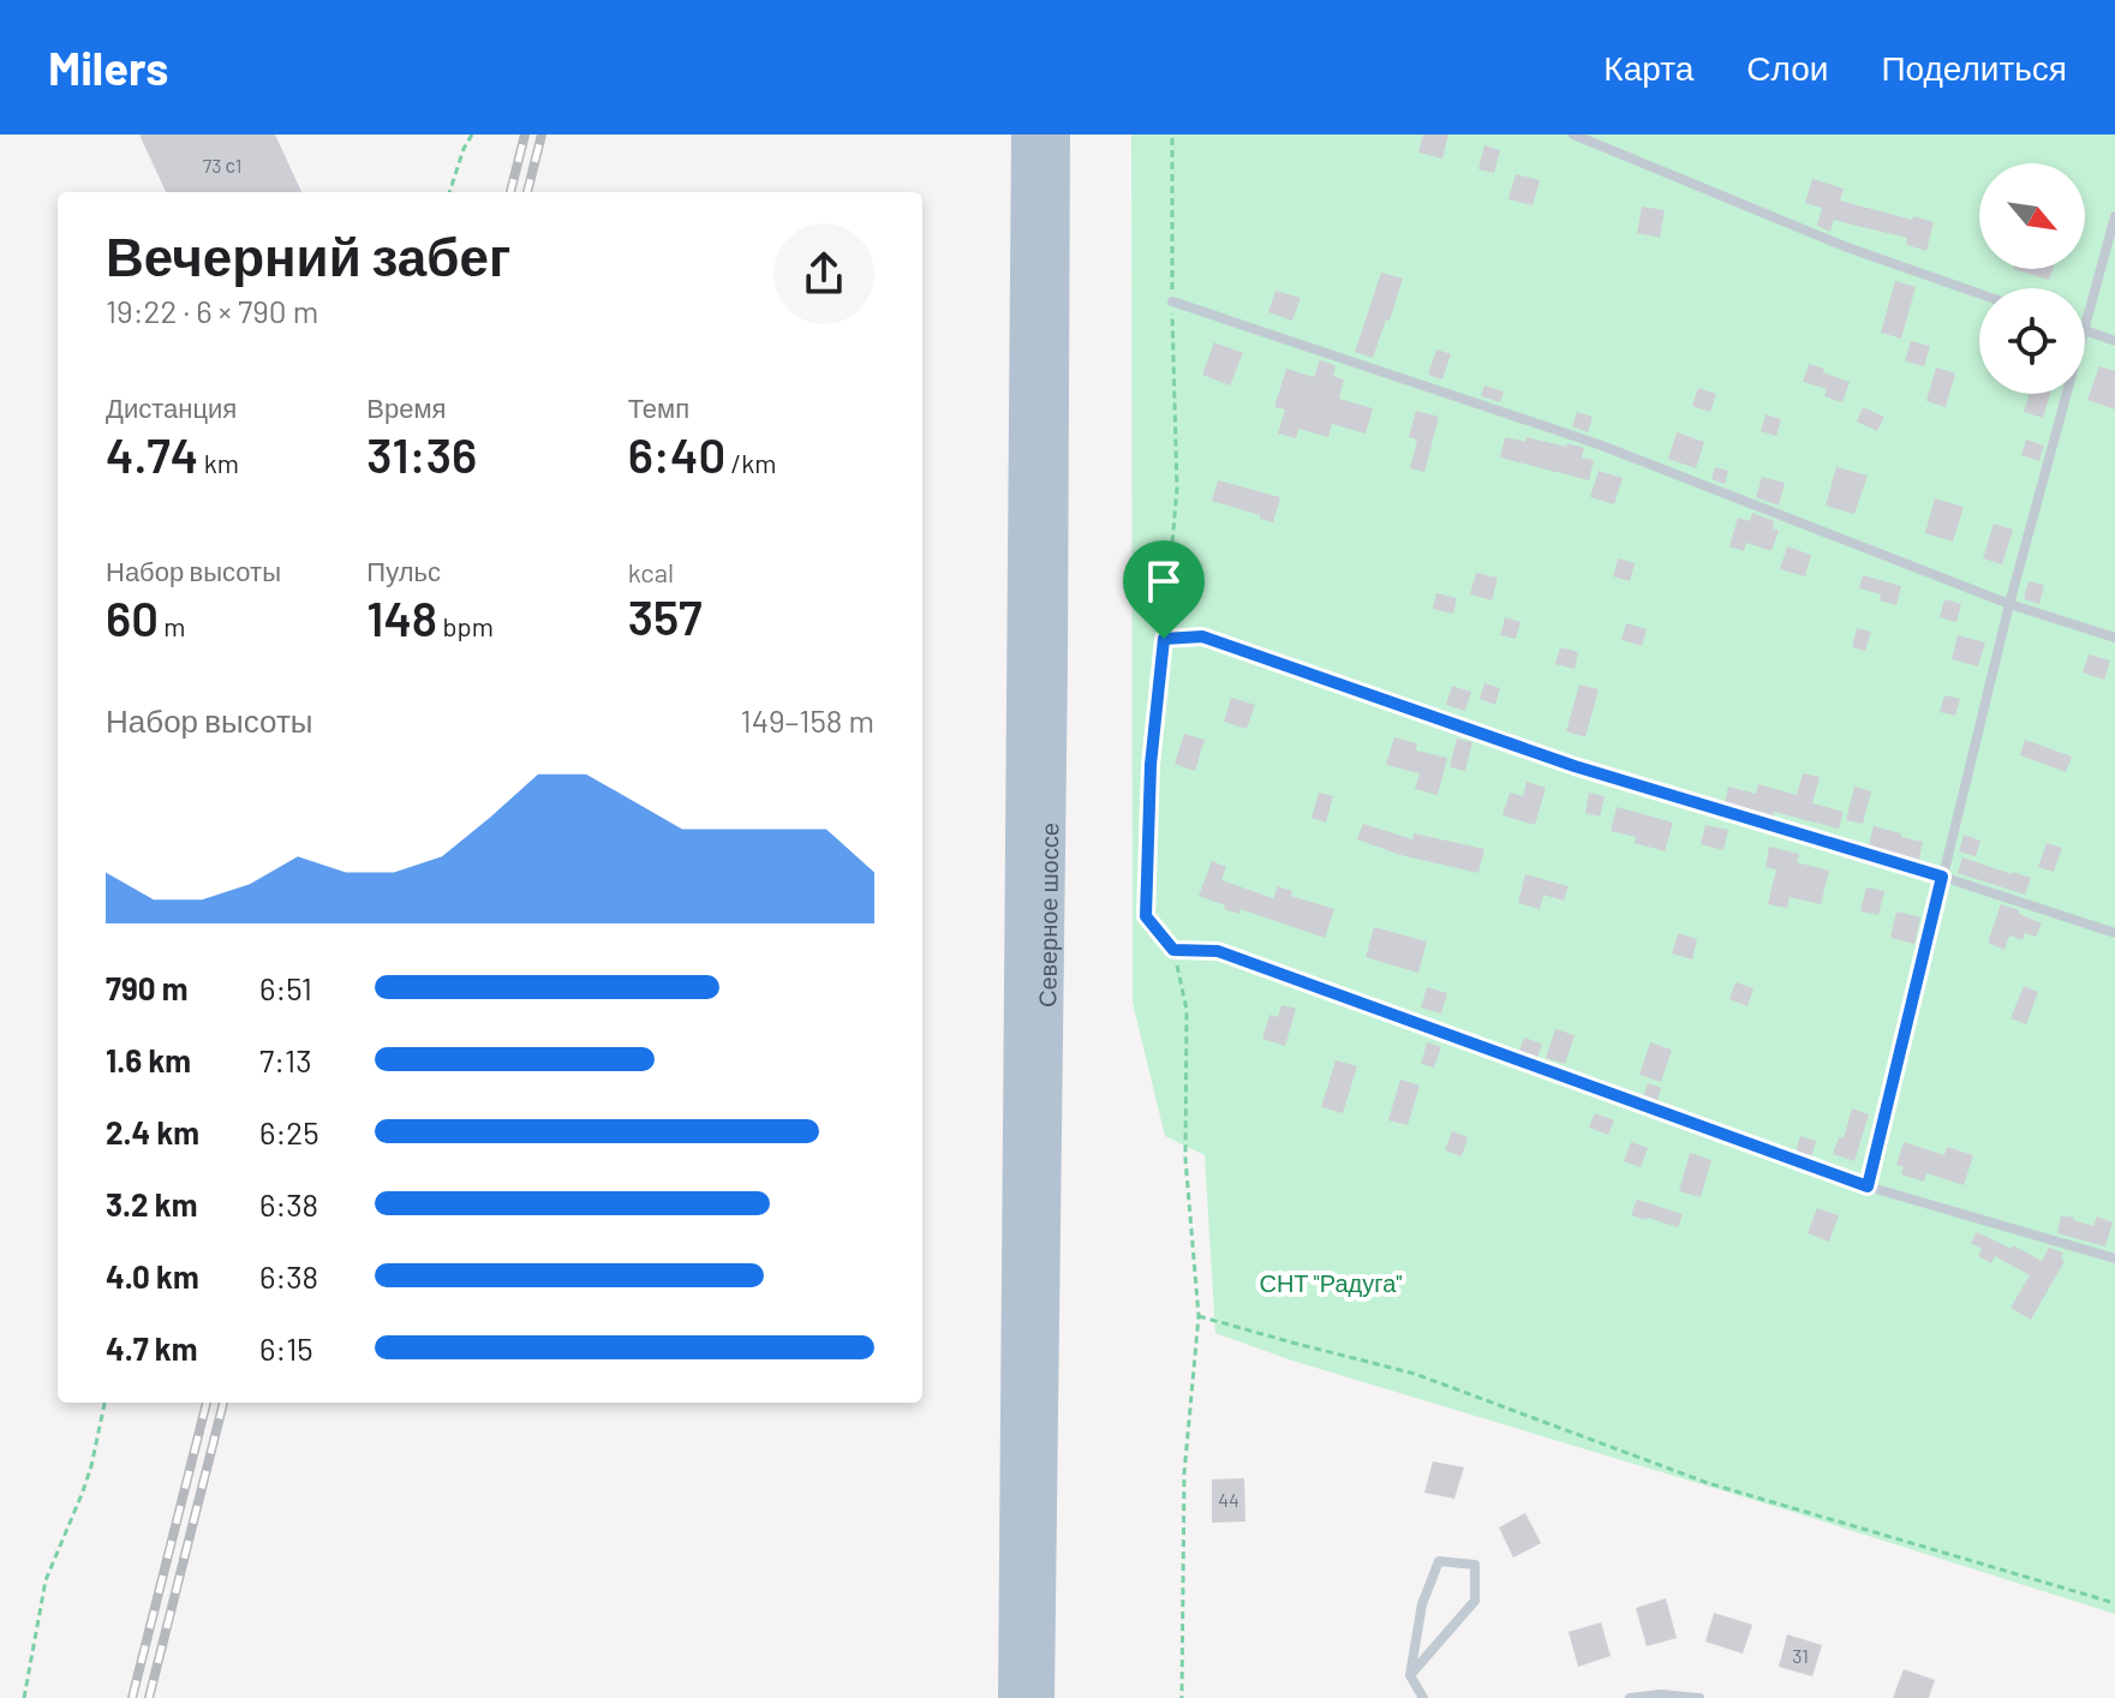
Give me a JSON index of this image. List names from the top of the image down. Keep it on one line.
{"streets":{"main road":["Северное шоссе"]},"parks":["СНТ \"Радуга\""],"house_numbers":["73 с1","44","31"],"north":"bottom right","page":{"header":"Milers","nav":["Карта","Слои","Поделиться"],"heading":["Вечерний забег","19:22 · 6 × 790 m"],"stats":[["Дистанция","4.74 km"],["Время","31:36"],["Темп","6:40 /km"],["Набор высоты","60 m"],["Пульс","148 bpm"],["kcal","357"]],"chart":["Набор высоты","149–158 m"],"list":[{"name":"790 m","note":"6:51"},{"name":"1.6 km","note":"7:13"},{"name":"2.4 km","note":"6:25"},{"name":"3.2 km","note":"6:38"},{"name":"4.0 km","note":"6:38"},{"name":"4.7 km","note":"6:15"}]}}
